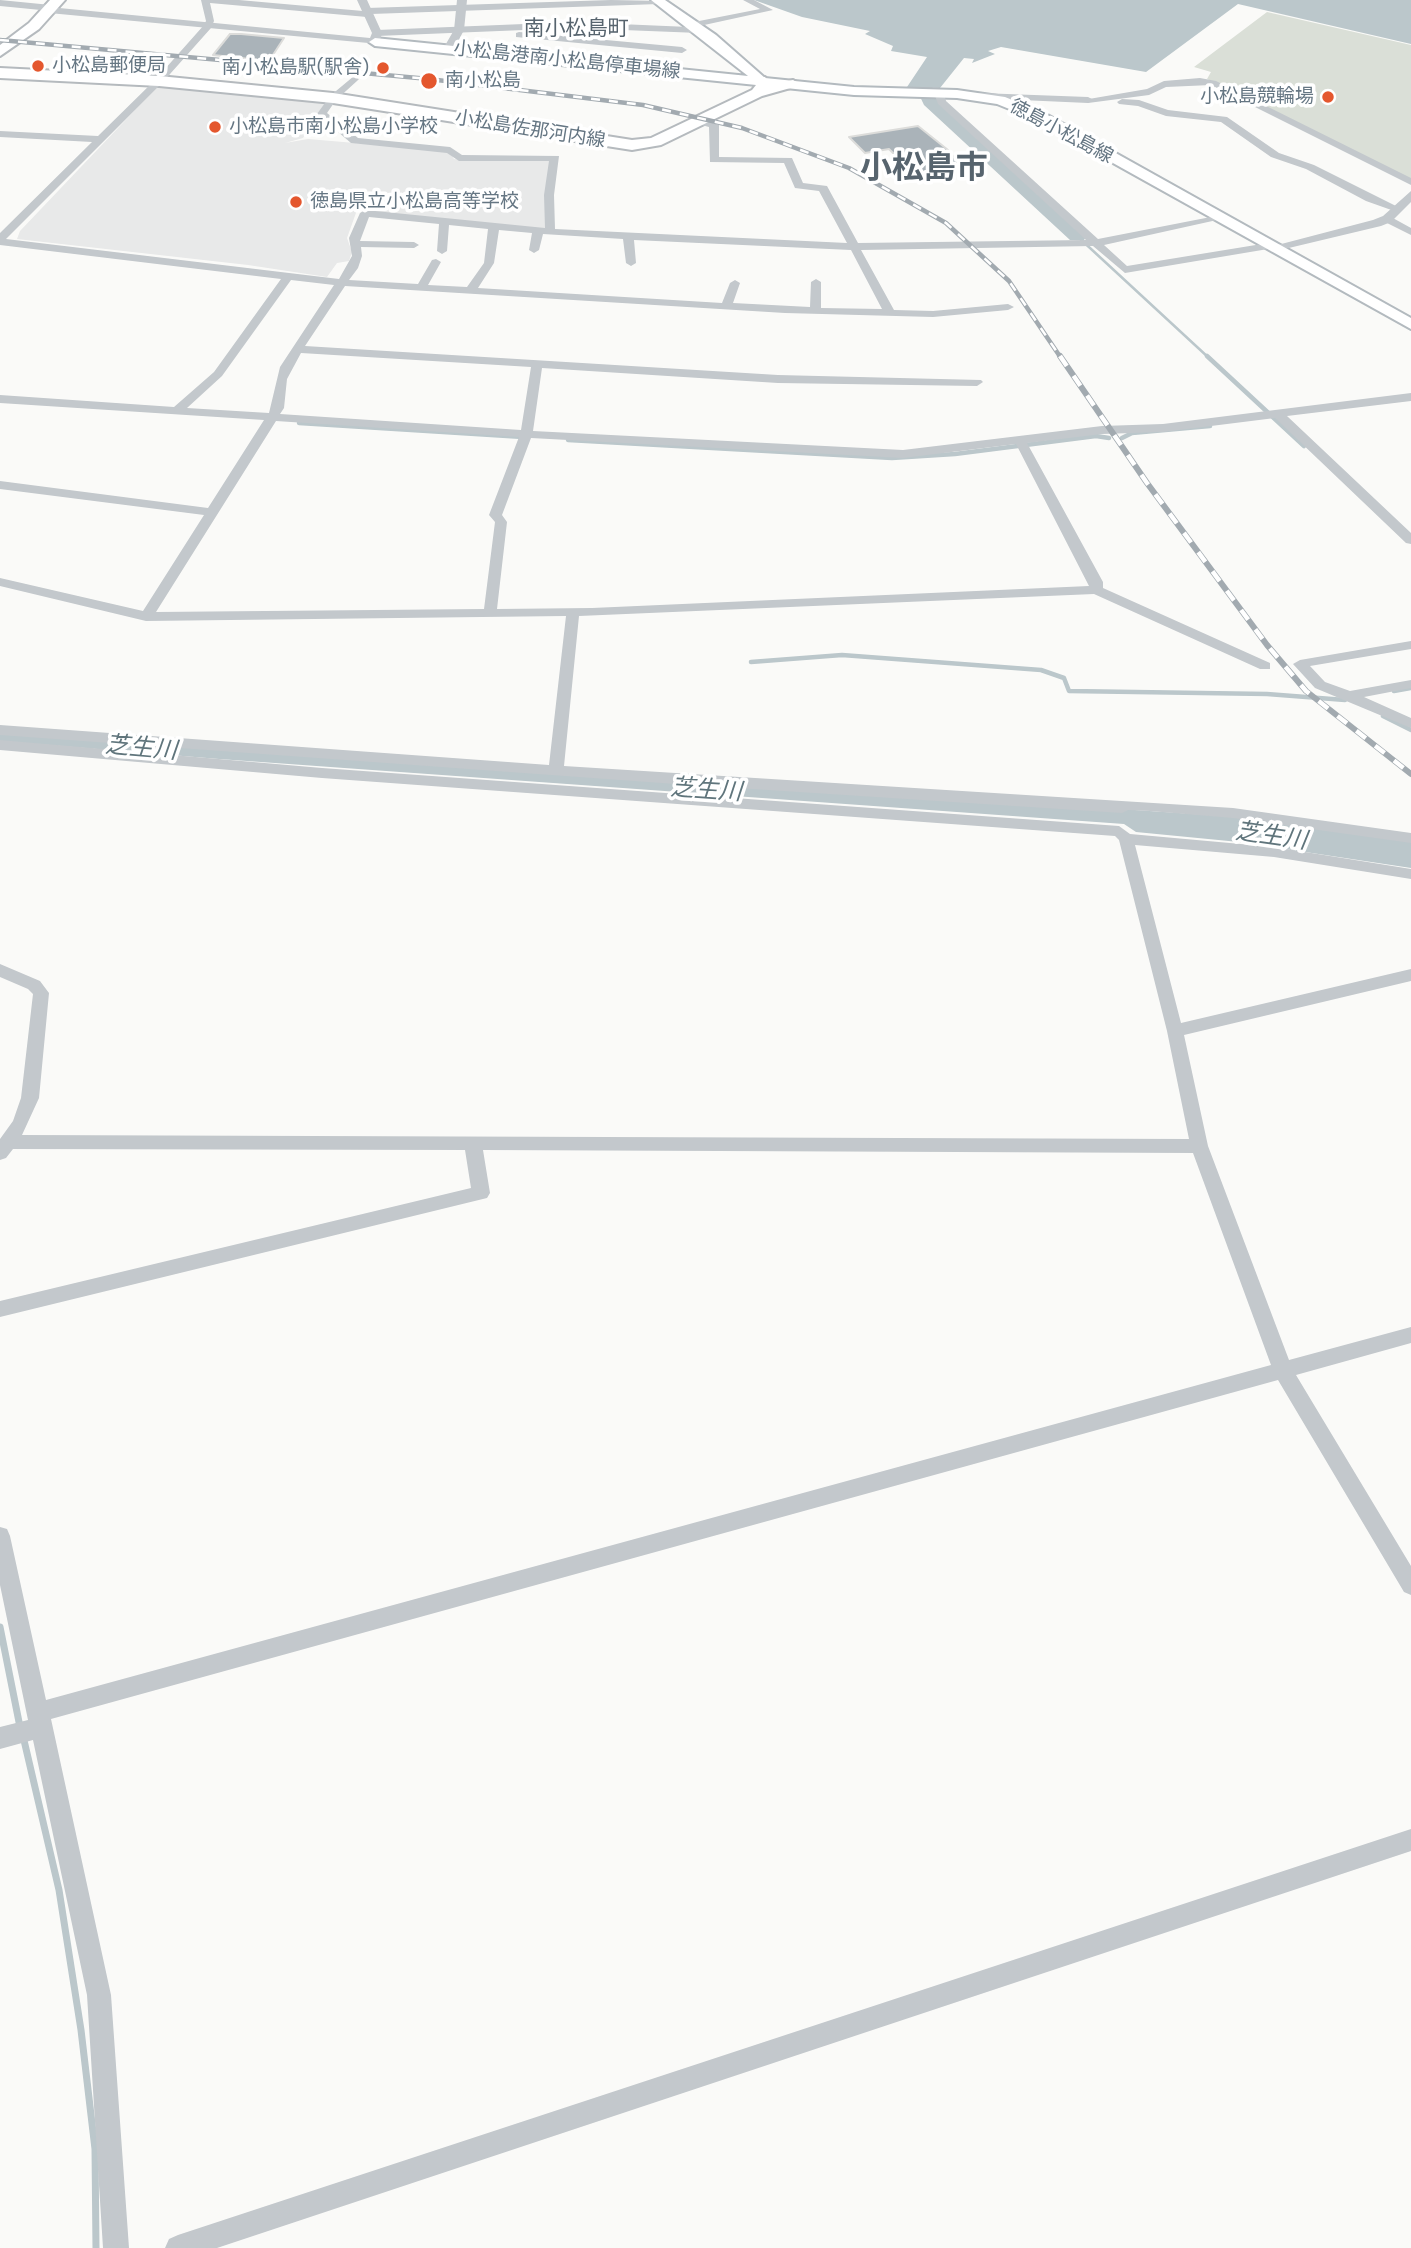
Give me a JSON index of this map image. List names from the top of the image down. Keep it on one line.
{"streets":{"main road":["小松島港南小松島停車場線","小松島佐那河内線","徳島小松島線"]},"crossings":[["小松島港南小松島停車場線","小松島佐那河内線"],["小松島佐那河内線","徳島小松島線"]],"districts":["南小松島町","小松島市"],"water":["芝生川"],"places":["小松島郵便局","南小松島駅(駅舎)","南小松島","小松島競輪場","小松島市南小松島小学校","徳島県立小松島高等学校"]}
